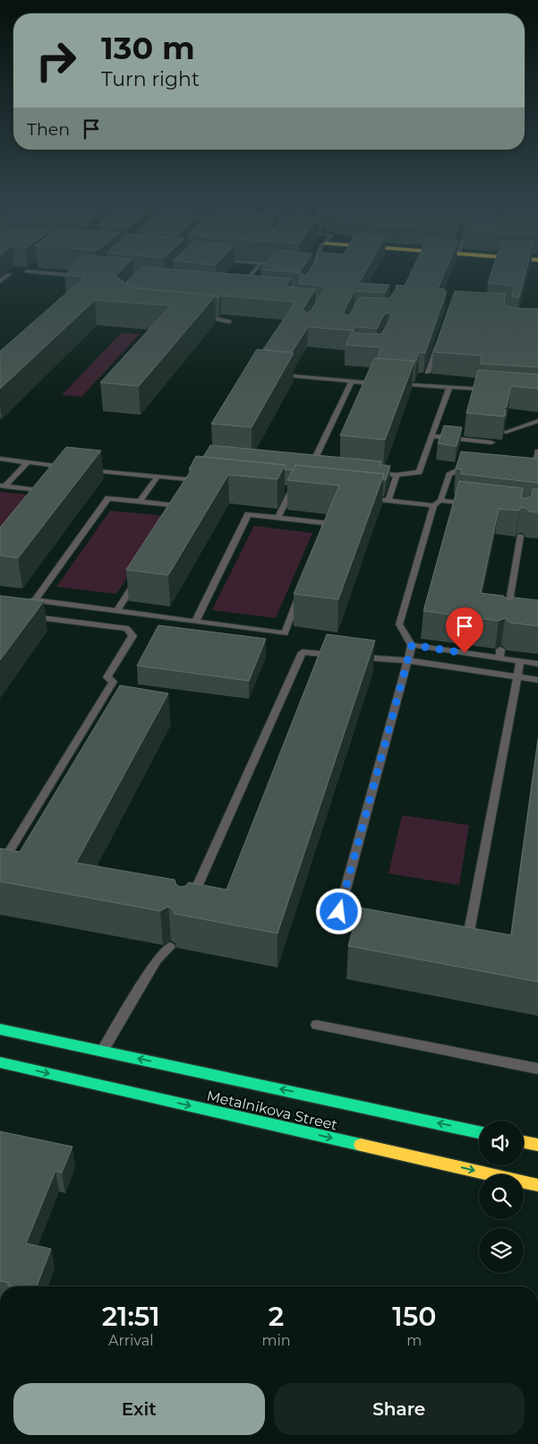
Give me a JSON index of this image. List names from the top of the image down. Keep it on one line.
{"streets":{"main road":["Metalnikova Street"]},"page":{"turn":["130 m","Turn right"],"then":"Then","eta":["21:51","Arrival","2","min","150","m"],"buttons":["Exit","Share"]}}
